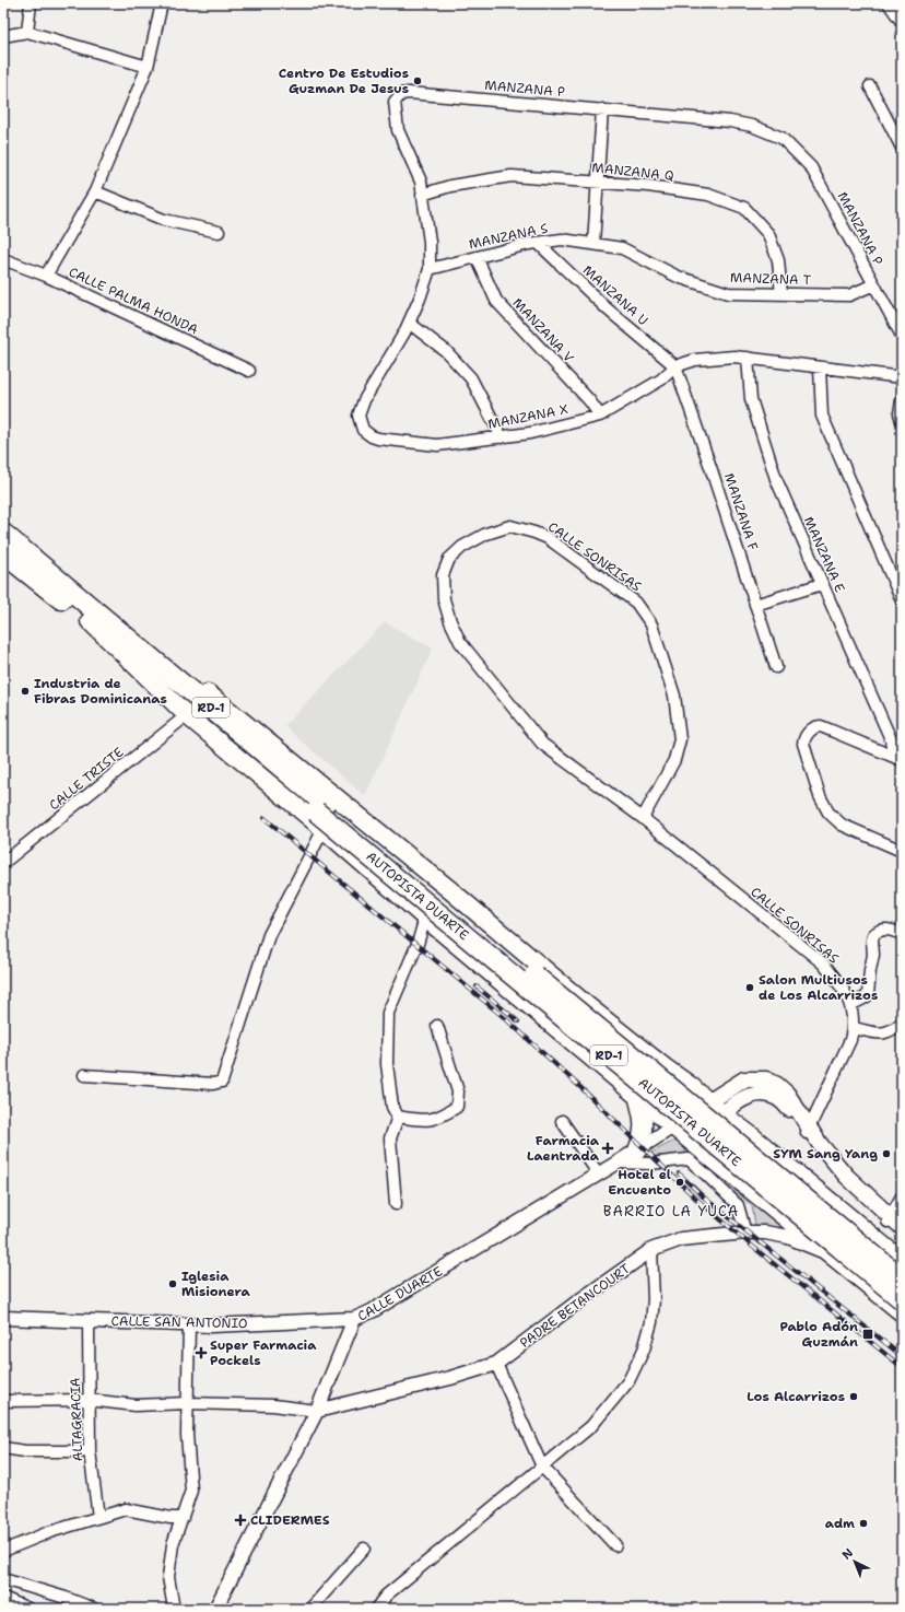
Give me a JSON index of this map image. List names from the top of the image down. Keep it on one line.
{"streets":{"highway":["RD-1","AUTOPISTA DUARTE"],"street":["MANZANA P","MANZANA Q","MANZANA S","MANZANA T","MANZANA U","CALLE PALMA HONDA","MANZANA V","MANZANA X","MANZANA F","MANZANA E","CALLE SONRISAS","CALLE TRISTE","CALLE DUARTE","PADRE BETANCOURT","CALLE SAN ANTONIO","ALTAGRACIA"]},"crossings":[["MANZANA P","MANZANA Q"],["MANZANA P","MANZANA S"],["MANZANA P","MANZANA T"],["MANZANA P","MANZANA X"],["MANZANA Q","MANZANA T"],["MANZANA S","MANZANA T"],["MANZANA S","MANZANA U"],["MANZANA S","MANZANA V"],["MANZANA U","MANZANA X"],["MANZANA U","MANZANA F"],["MANZANA V","MANZANA X"],["MANZANA X","MANZANA F"],["RD-1","AUTOPISTA DUARTE"],["CALLE DUARTE","PADRE BETANCOURT"],["CALLE DUARTE","CALLE SAN ANTONIO"],["CALLE SAN ANTONIO","ALTAGRACIA"]],"districts":["BARRIO LA YUCA"],"places":{"other":["Centro De Estudios Guzman De Jesus","Industria de Fibras Dominicanas","Salon Multiusos de Los Alcarrizos","SYM Sang Yang","Hotel el Encuento","Iglesia Misionera","Los Alcarrizos","adm"],"health":["Farmacia Laentrada","Super Farmacia Pockels","CLIDERMES"],"transit":["Pablo Adón Guzmán"]},"north":"top left"}
